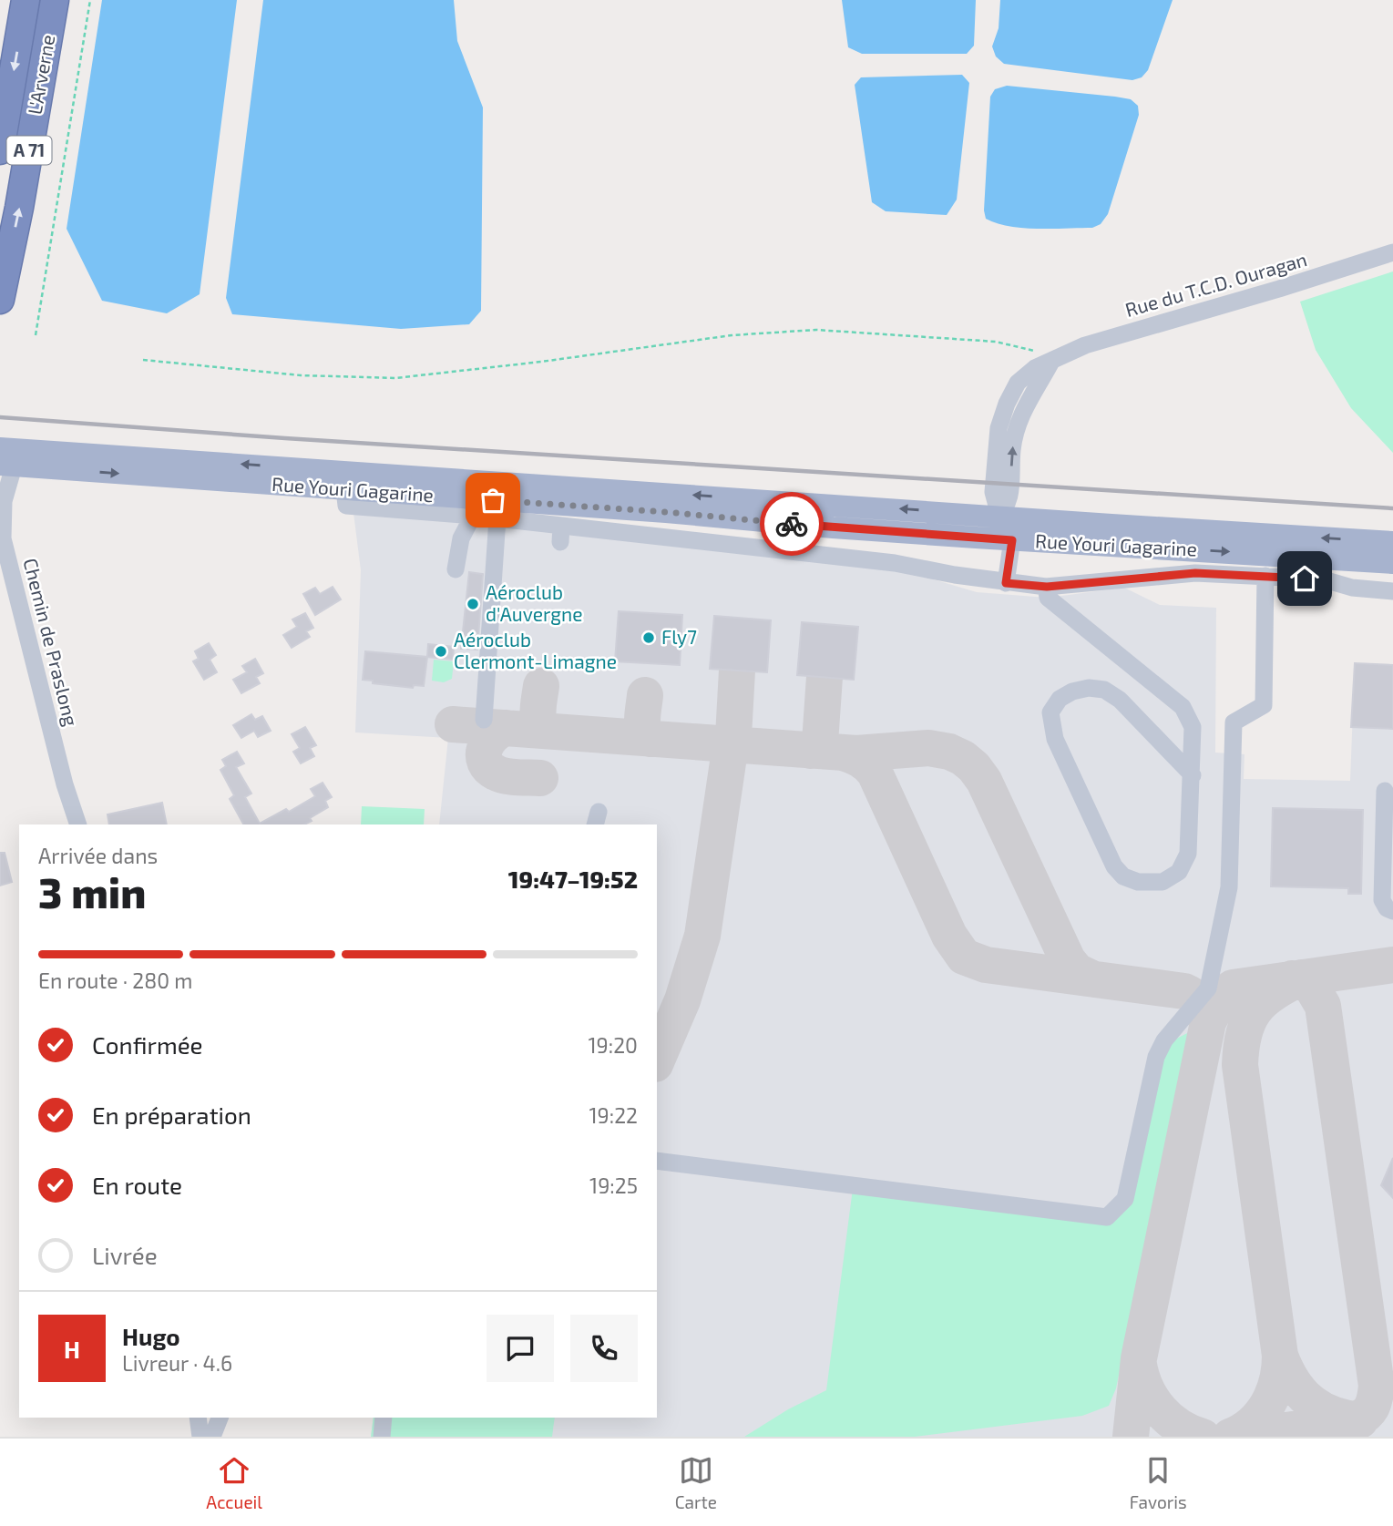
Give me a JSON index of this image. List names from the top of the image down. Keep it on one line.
{"streets":{"highway":["L'Arverne","A 71"],"main road":["Rue Youri Gagarine"],"street":["Rue du T.C.D. Ouragan","Chemin de Praslong"]},"crossings":[["Rue du T.C.D. Ouragan","Rue Youri Gagarine"],["Rue Youri Gagarine","Chemin de Praslong"]],"places":["Aéroclub d'Auvergne","Fly7","Aéroclub Clermont-Limagne"],"page":{"heading":["3 min","Arrivée dans","19:47–19:52"],"panel":["Hugo","Livreur · 4.6"],"bar":"En route · 280 m","list":[["Confirmée","19:20"],["En préparation","19:22"],["En route","19:25"],"Livrée"],"round":"H","tabs":["Accueil","Carte","Favoris"]}}
